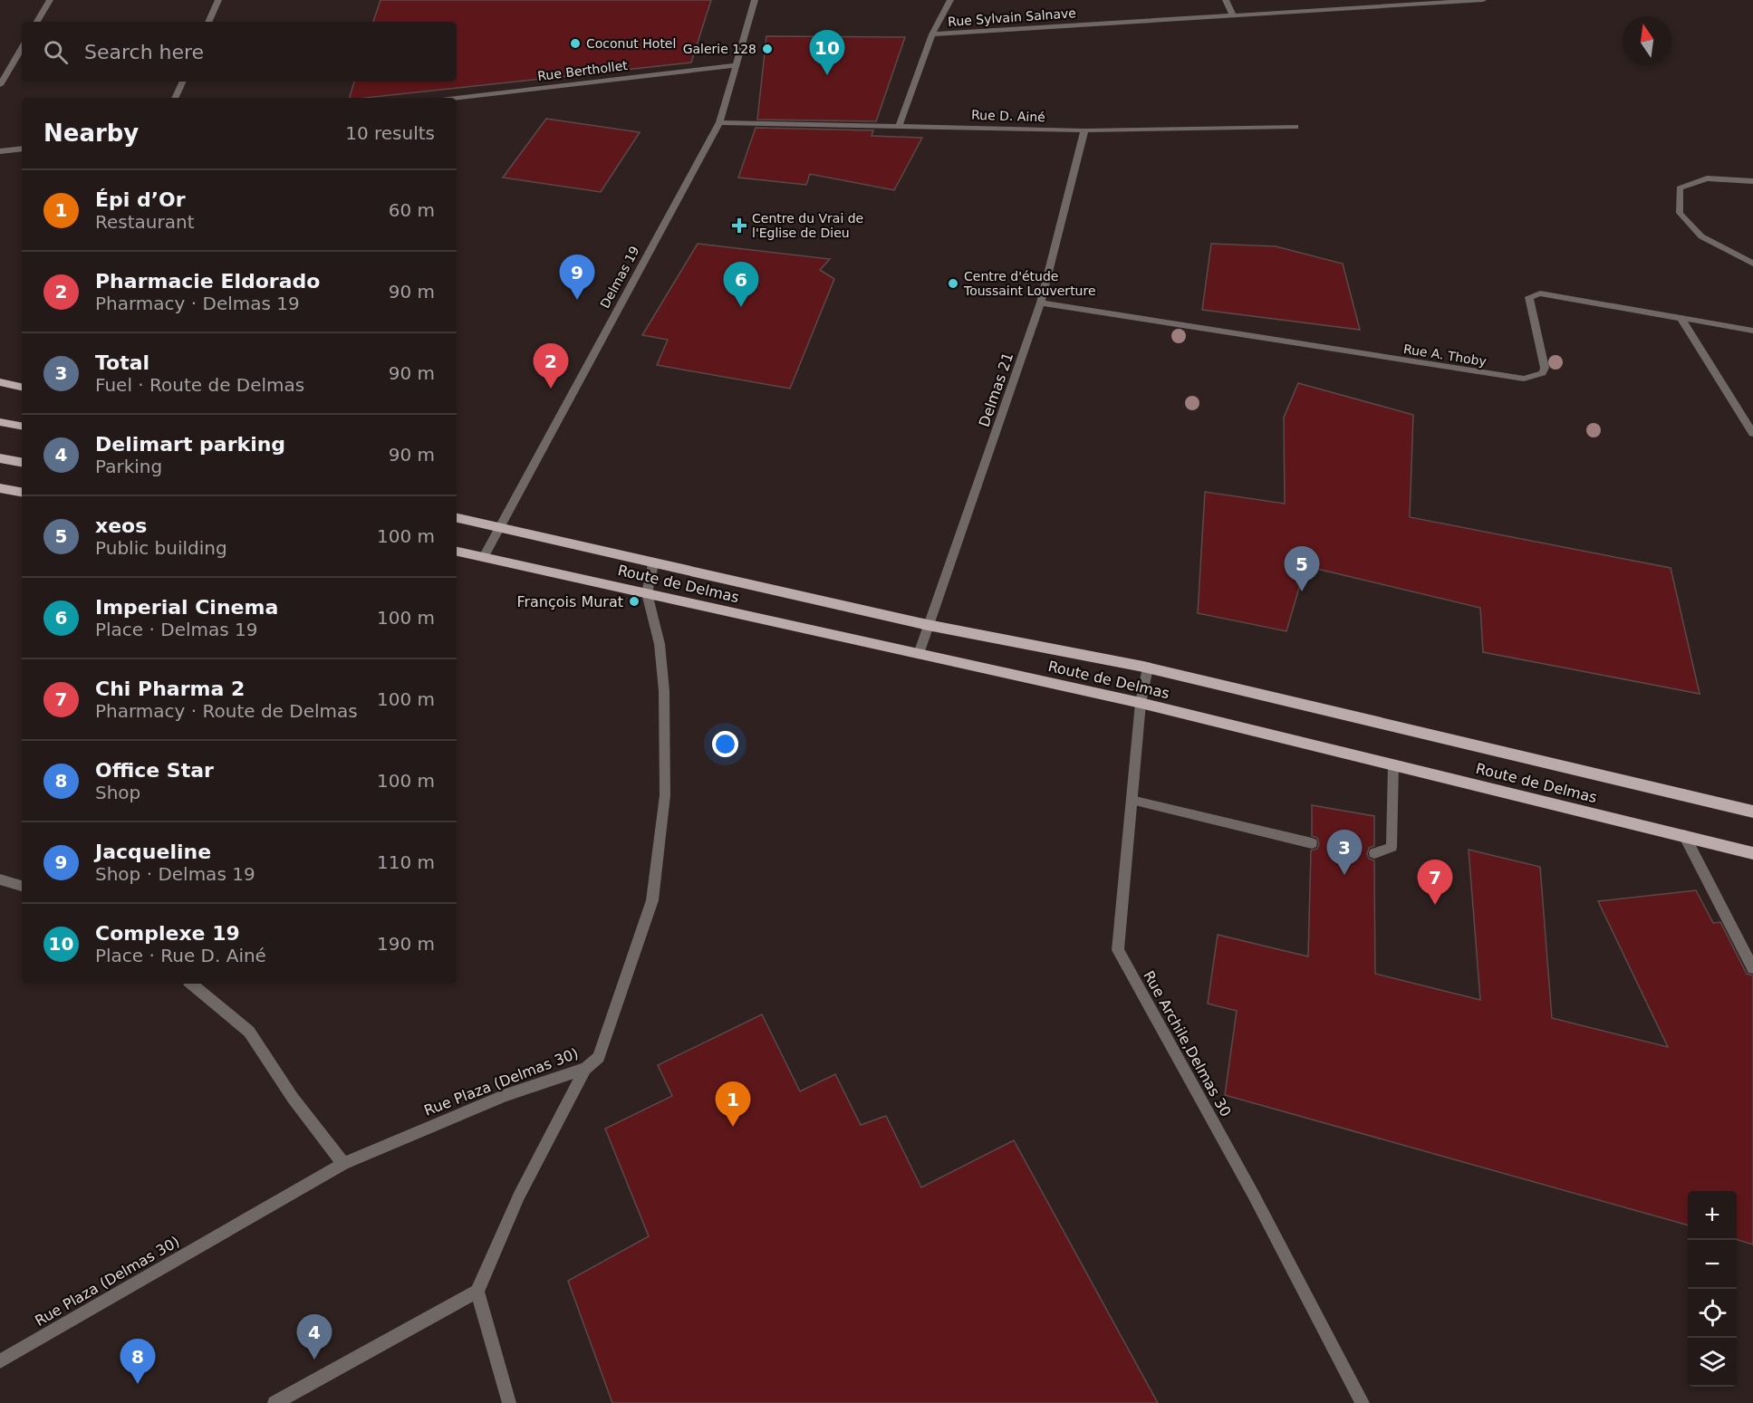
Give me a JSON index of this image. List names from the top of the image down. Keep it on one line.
{"streets":{"main road":["Route de Delmas"],"street":["Rue Sylvain Salnave","Rue Berthollet","Rue D. Ainé","Delmas 19","Rue A. Thoby","Delmas 21","Rue Archile,Delmas 30","Rue Plaza (Delmas 30)"]},"crossings":[["Rue Berthollet","Delmas 19"],["Rue D. Ainé","Delmas 19"],["Rue D. Ainé","Delmas 21"],["Delmas 19","Route de Delmas"],["Rue A. Thoby","Delmas 21"],["Delmas 21","Route de Delmas"],["Route de Delmas","Rue Archile,Delmas 30"],["Route de Delmas","Rue Plaza (Delmas 30)"]],"places":{"other":["Coconut Hotel","Galerie 128","Centre d'étude Toussaint Louverture","François Murat"],"health":["Centre du Vrai de l'Eglise de Dieu"]},"north":"top","page":{"search":"Search here","pins":["10","9","6","2","5","3","7","1","4","8"],"heading":["Nearby","10 results"],"list":[{"mark":"1","name":"Épi d’Or","note":"Restaurant","value":"60 m"},{"mark":"2","name":"Pharmacie Eldorado","note":"Pharmacy · Delmas 19","value":"90 m"},{"mark":"3","name":"Total","note":"Fuel · Route de Delmas","value":"90 m"},{"mark":"4","name":"Delimart parking","note":"Parking","value":"90 m"},{"mark":"5","name":"xeos","note":"Public building","value":"100 m"},{"mark":"6","name":"Imperial Cinema","note":"Place · Delmas 19","value":"100 m"},{"mark":"7","name":"Chi Pharma 2","note":"Pharmacy · Route de Delmas","value":"100 m"},{"mark":"8","name":"Office Star","note":"Shop","value":"100 m"},{"mark":"9","name":"Jacqueline","note":"Shop · Delmas 19","value":"110 m"},{"mark":"10","name":"Complexe 19","note":"Place · Rue D. Ainé","value":"190 m"}],"map_buttons":["+","−"]}}
